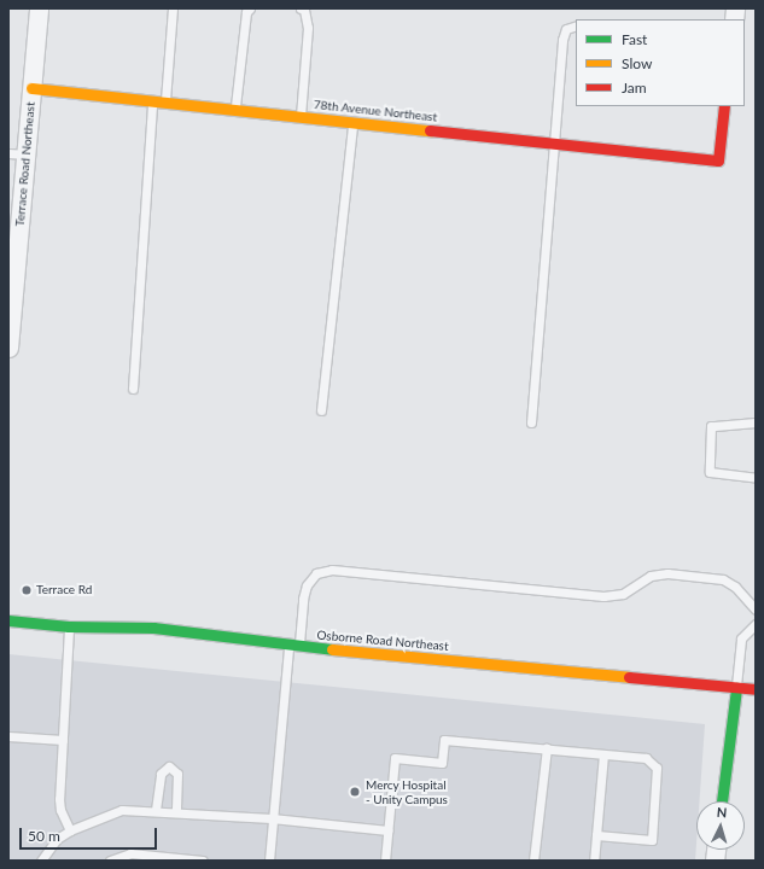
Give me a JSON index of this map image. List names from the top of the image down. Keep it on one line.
{"streets":{"street":["78th Avenue Northeast","Terrace Road Northeast","Osborne Road Northeast"]},"crossings":[["78th Avenue Northeast","Terrace Road Northeast"]],"places":["Terrace Rd","Mercy Hospital - Unity Campus"],"legend":["Fast","Slow","Jam"],"scale_bar":"50 m","north":"top"}
